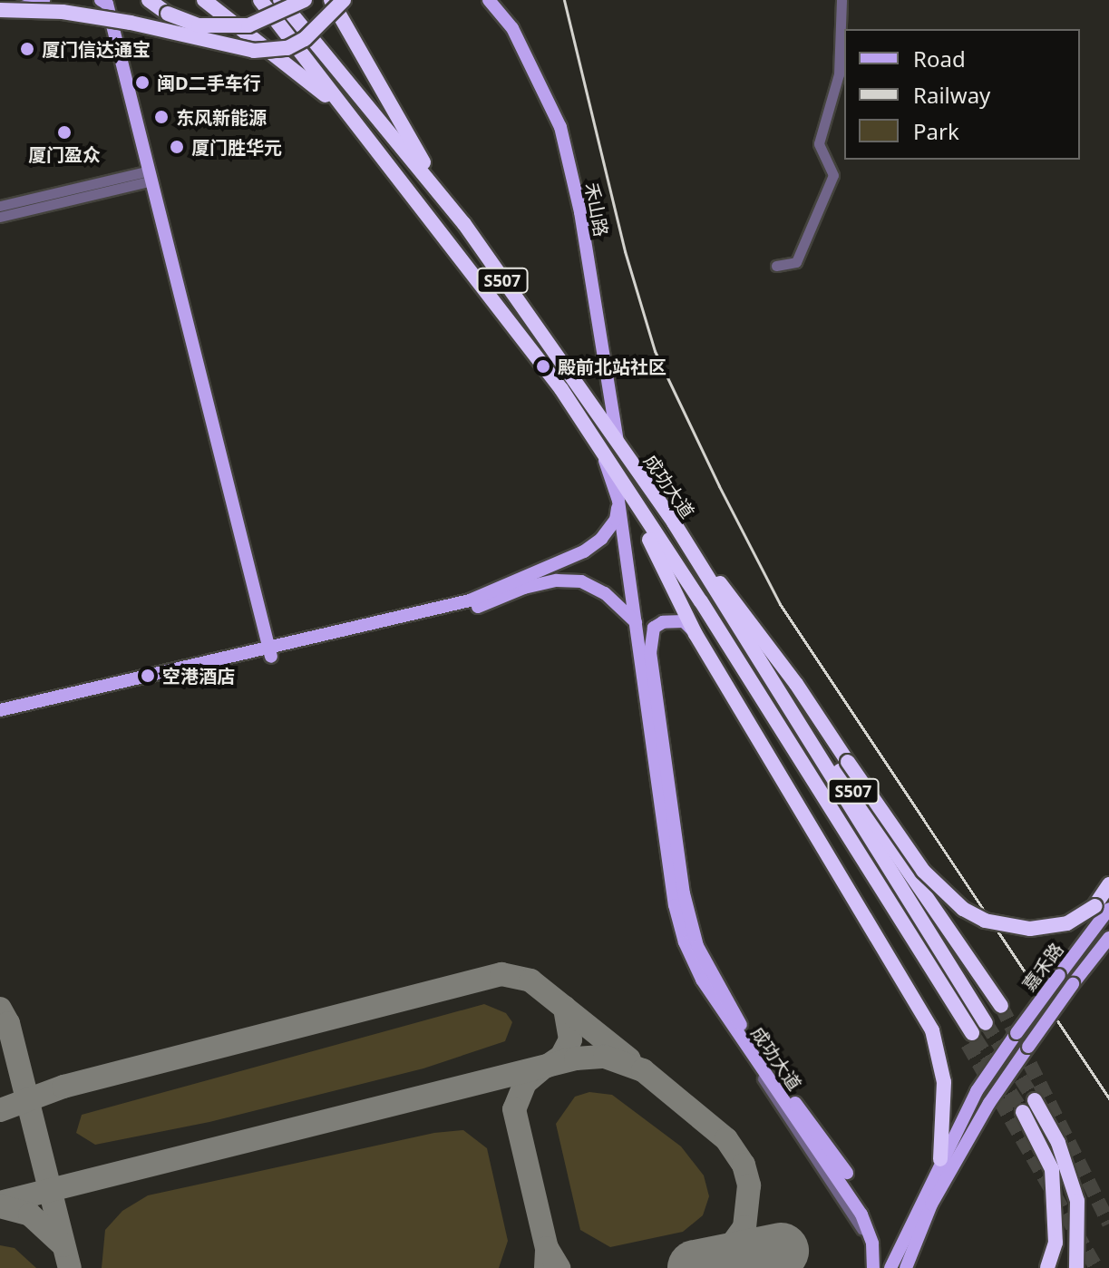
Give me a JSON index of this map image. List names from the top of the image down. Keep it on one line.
{"streets":{"highway":["S507","成功大道"],"main road":["禾山路","嘉禾路"]},"crossings":[["禾山路","成功大道"],["S507","成功大道"]],"places":["厦门信达通宝","闽D二手车行","东风新能源","厦门盈众","厦门胜华元","殿前北站社区","空港酒店"],"legend":["Road","Railway","Park"]}
